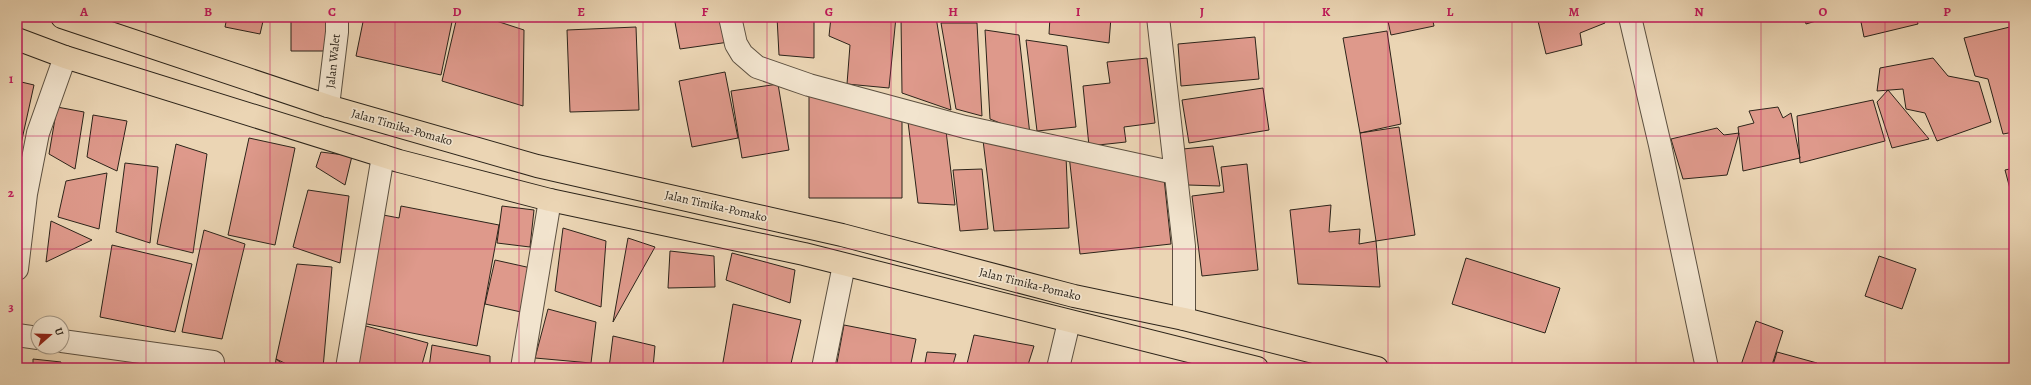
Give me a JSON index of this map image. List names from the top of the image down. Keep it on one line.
{"streets":{"highway":["Jalan Timika-Pomako"],"street":["Jalan Walet"]},"crossings":[["Jalan Walet","Jalan Timika-Pomako"]],"north":"right","grid":{"columns":["A","B","C","D","E","F","G","H","I","J","K","L","M","N","O","P"],"rows":["1","2","3"]}}
